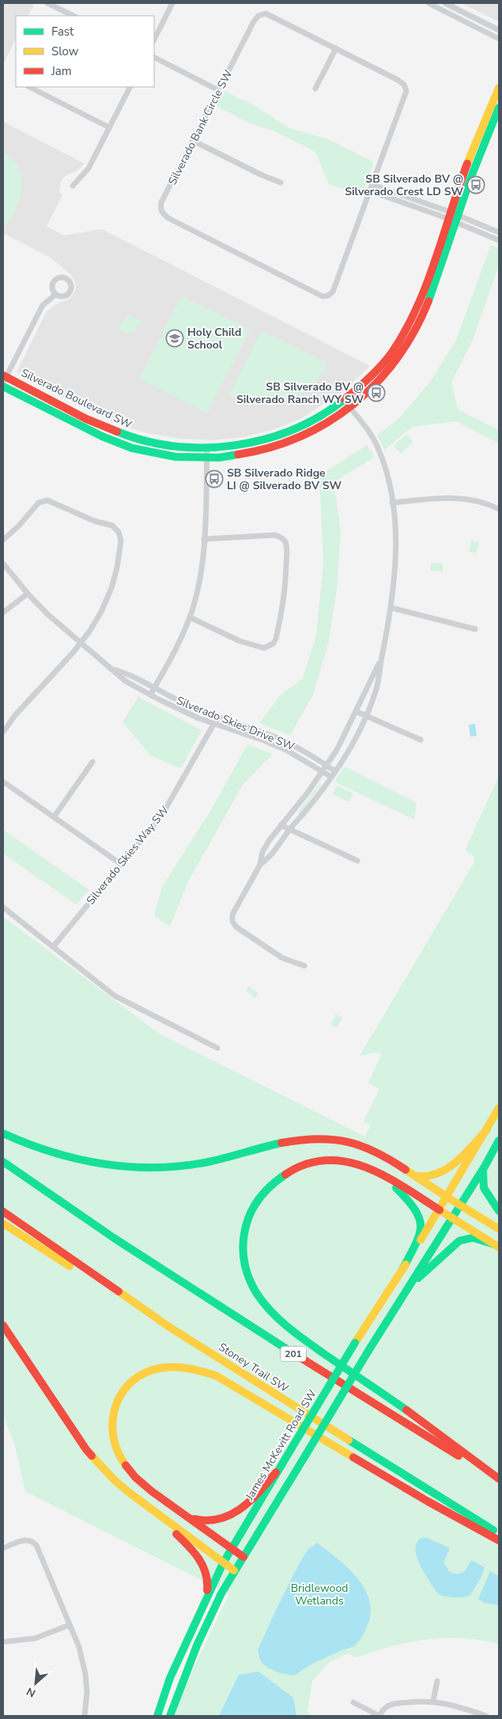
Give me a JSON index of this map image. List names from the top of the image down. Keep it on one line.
{"streets":{"main road":["Silverado Boulevard SW","201","Stoney Trail SW","James McKevitt Road SW"],"street":["Silverado Bank Circle SW","Silverado Skies Drive SW","Silverado Skies Way SW"]},"crossings":[["Silverado Skies Drive SW","Silverado Skies Way SW"]],"parks":["Bridlewood Wetlands"],"places":{"bus stop":["SB Silverado BV @ Silverado Crest LD SW","SB Silverado BV @ Silverado Ranch WY SW","SB Silverado Ridge LI @ Silverado BV SW"],"school or university":["Holy Child School"]},"legend":["Fast","Slow","Jam"],"north":"bottom left"}
